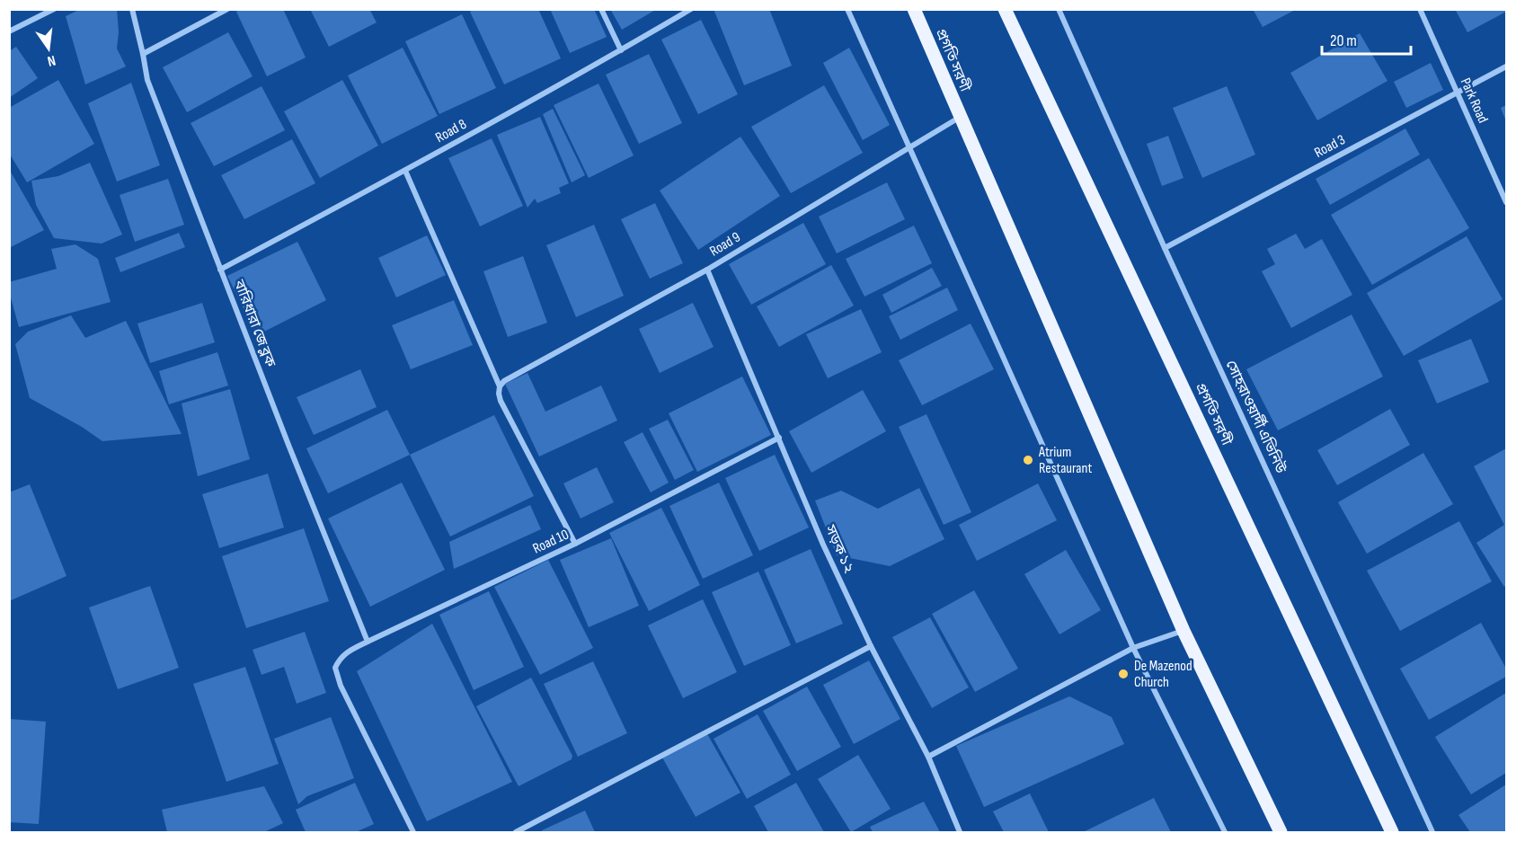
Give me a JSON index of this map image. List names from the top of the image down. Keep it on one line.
{"streets":{"main road":["প্রগতি সরণী"],"street":["Park Road","Road 8","Road 3","Road 9","বারিধারা জে ব্লক","সোহরাওয়ার্দী এভিনিউ","Road 10","সড়ক ১২"]},"crossings":[["প্রগতি সরণী","Road 9"],["Park Road","Road 3"],["Road 8","বারিধারা জে ব্লক"],["Road 3","সোহরাওয়ার্দী এভিনিউ"],["Road 9","সড়ক ১২"],["বারিধারা জে ব্লক","Road 10"],["Road 10","সড়ক ১২"]],"places":["Atrium Restaurant","De Mazenod Church"],"scale_bar":"20 m","north":"bottom"}
